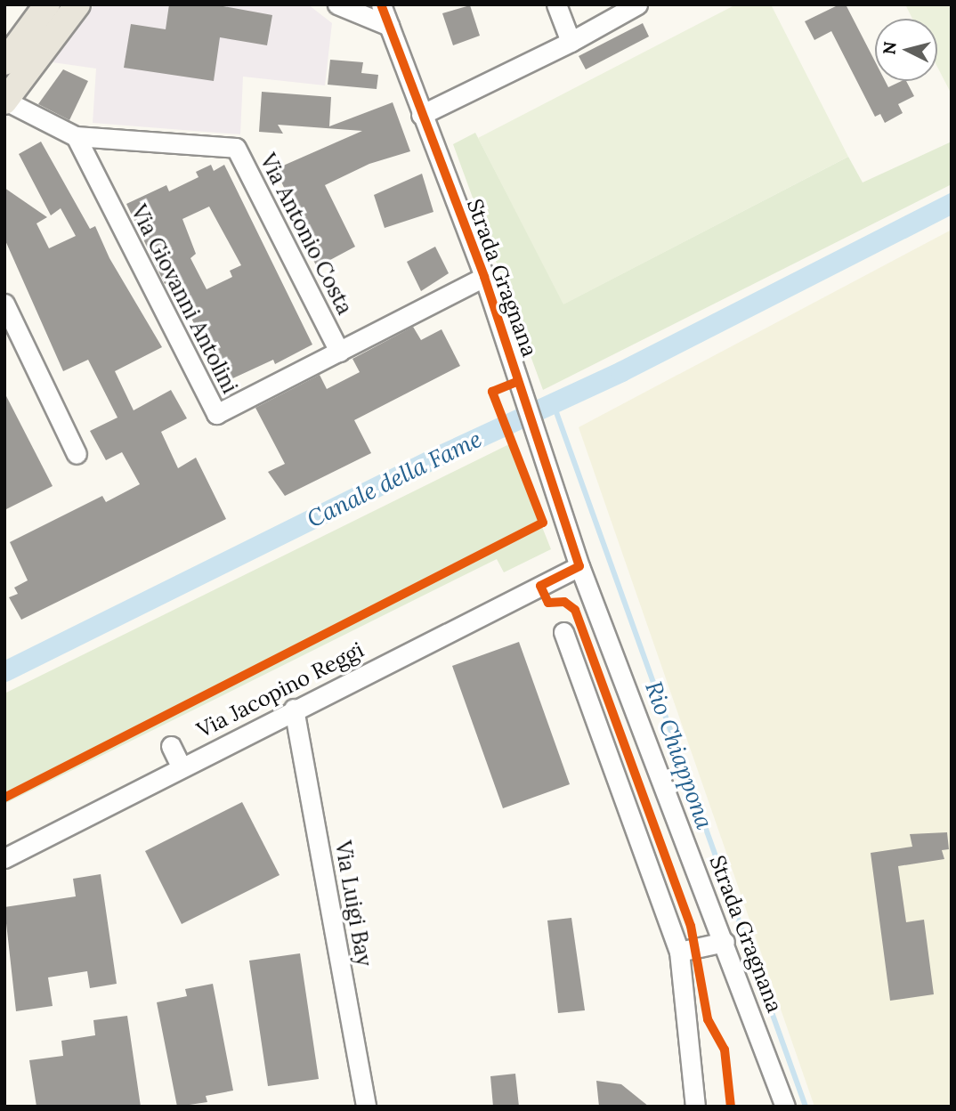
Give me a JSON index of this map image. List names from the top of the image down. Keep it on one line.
{"streets":{"street":["Via Antonio Costa","Strada Gragnana","Via Giovanni Antolini","Via Jacopino Reggi","Via Luigi Bay"]},"crossings":[["Via Antonio Costa","Via Giovanni Antolini"],["Strada Gragnana","Via Giovanni Antolini"],["Strada Gragnana","Via Jacopino Reggi"],["Via Jacopino Reggi","Via Luigi Bay"]],"water":["Canale della Fame","Rio Chiappona"],"north":"left"}
